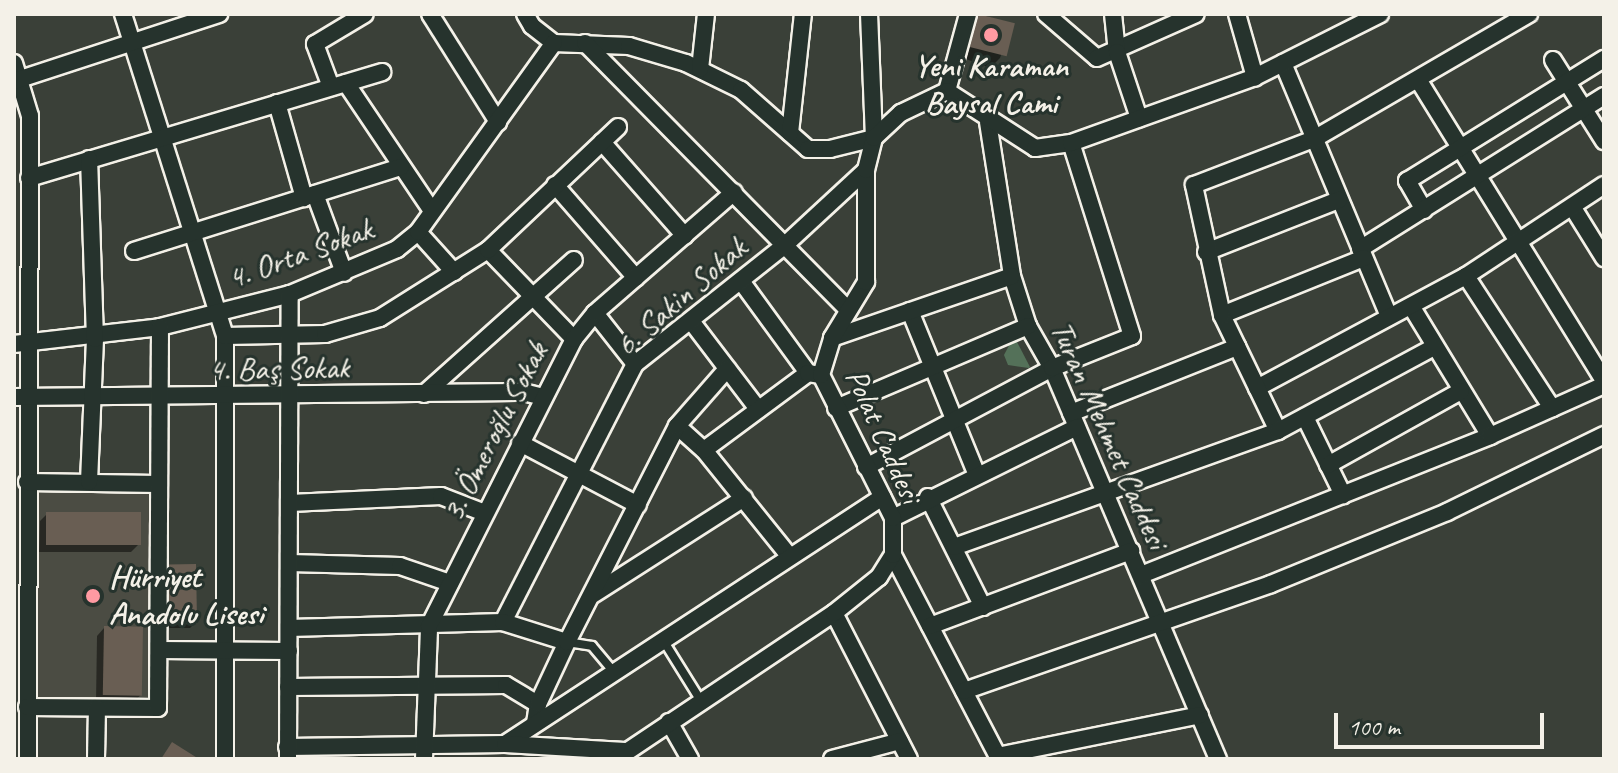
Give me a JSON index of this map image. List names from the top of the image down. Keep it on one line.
{"streets":{"street":["4. Orta Sokak","6. Sakin Sokak","4. Baş Sokak","3. Ömeroğlu Sokak","Turan Mehmet Caddesi","Polat Caddesi"]},"crossings":[["6. Sakin Sokak","Polat Caddesi"],["4. Baş Sokak","3. Ömeroğlu Sokak"]],"places":["Yeni Karaman Baysal Cami","Hürriyet Anadolu Lisesi"],"scale_bar":"100 m"}
